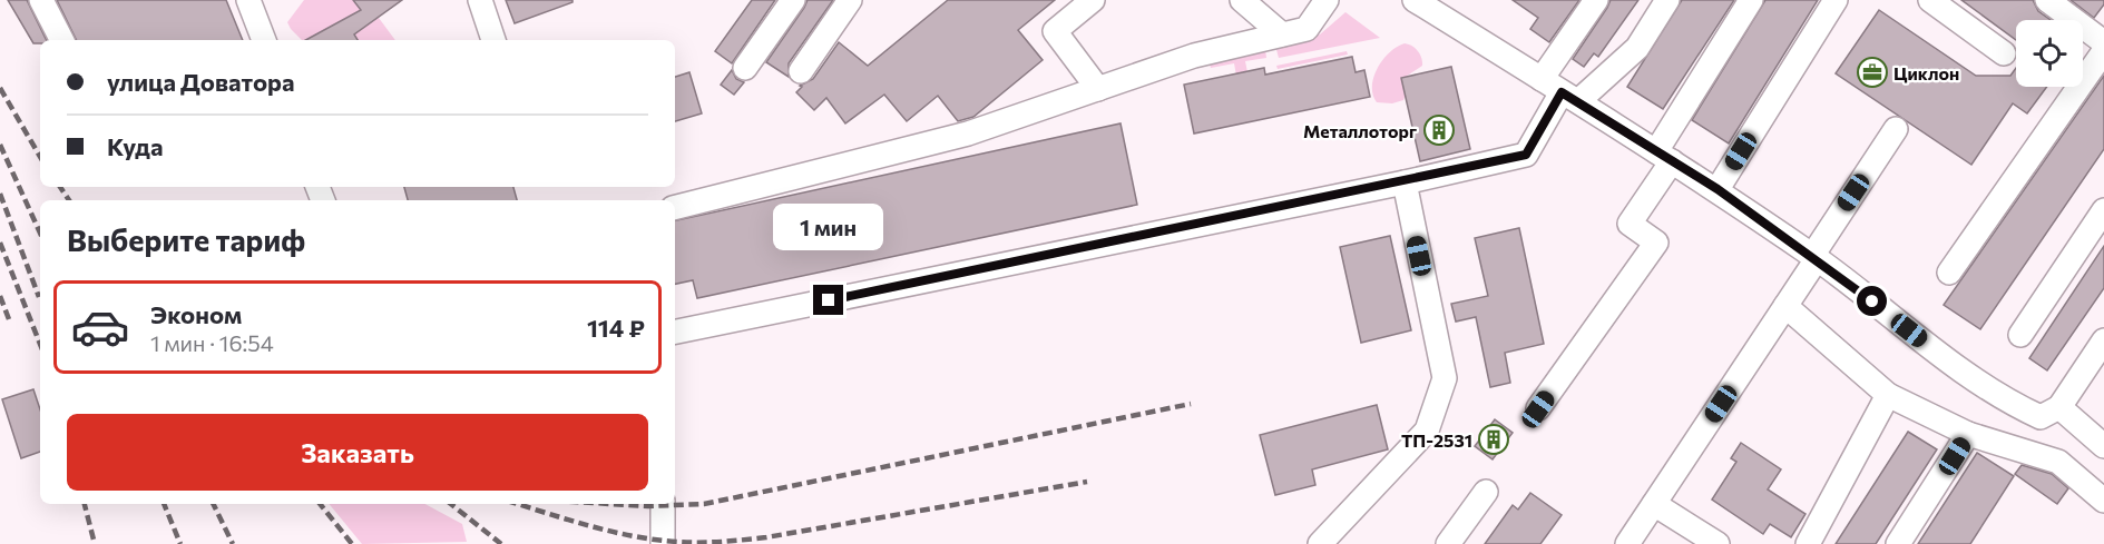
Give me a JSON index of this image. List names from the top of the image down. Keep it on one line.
{"places":{"office":["Циклон"],"building":["Металлоторг","ТП-2531"]},"page":{"banner":["улица Доватора","Куда"],"heading":"Выберите тариф","bubble":"1 мин","list":[{"name":"Эконом","note":"1 мин · 16:54","value":"114 ₽"}],"buttons":"Заказать"}}
